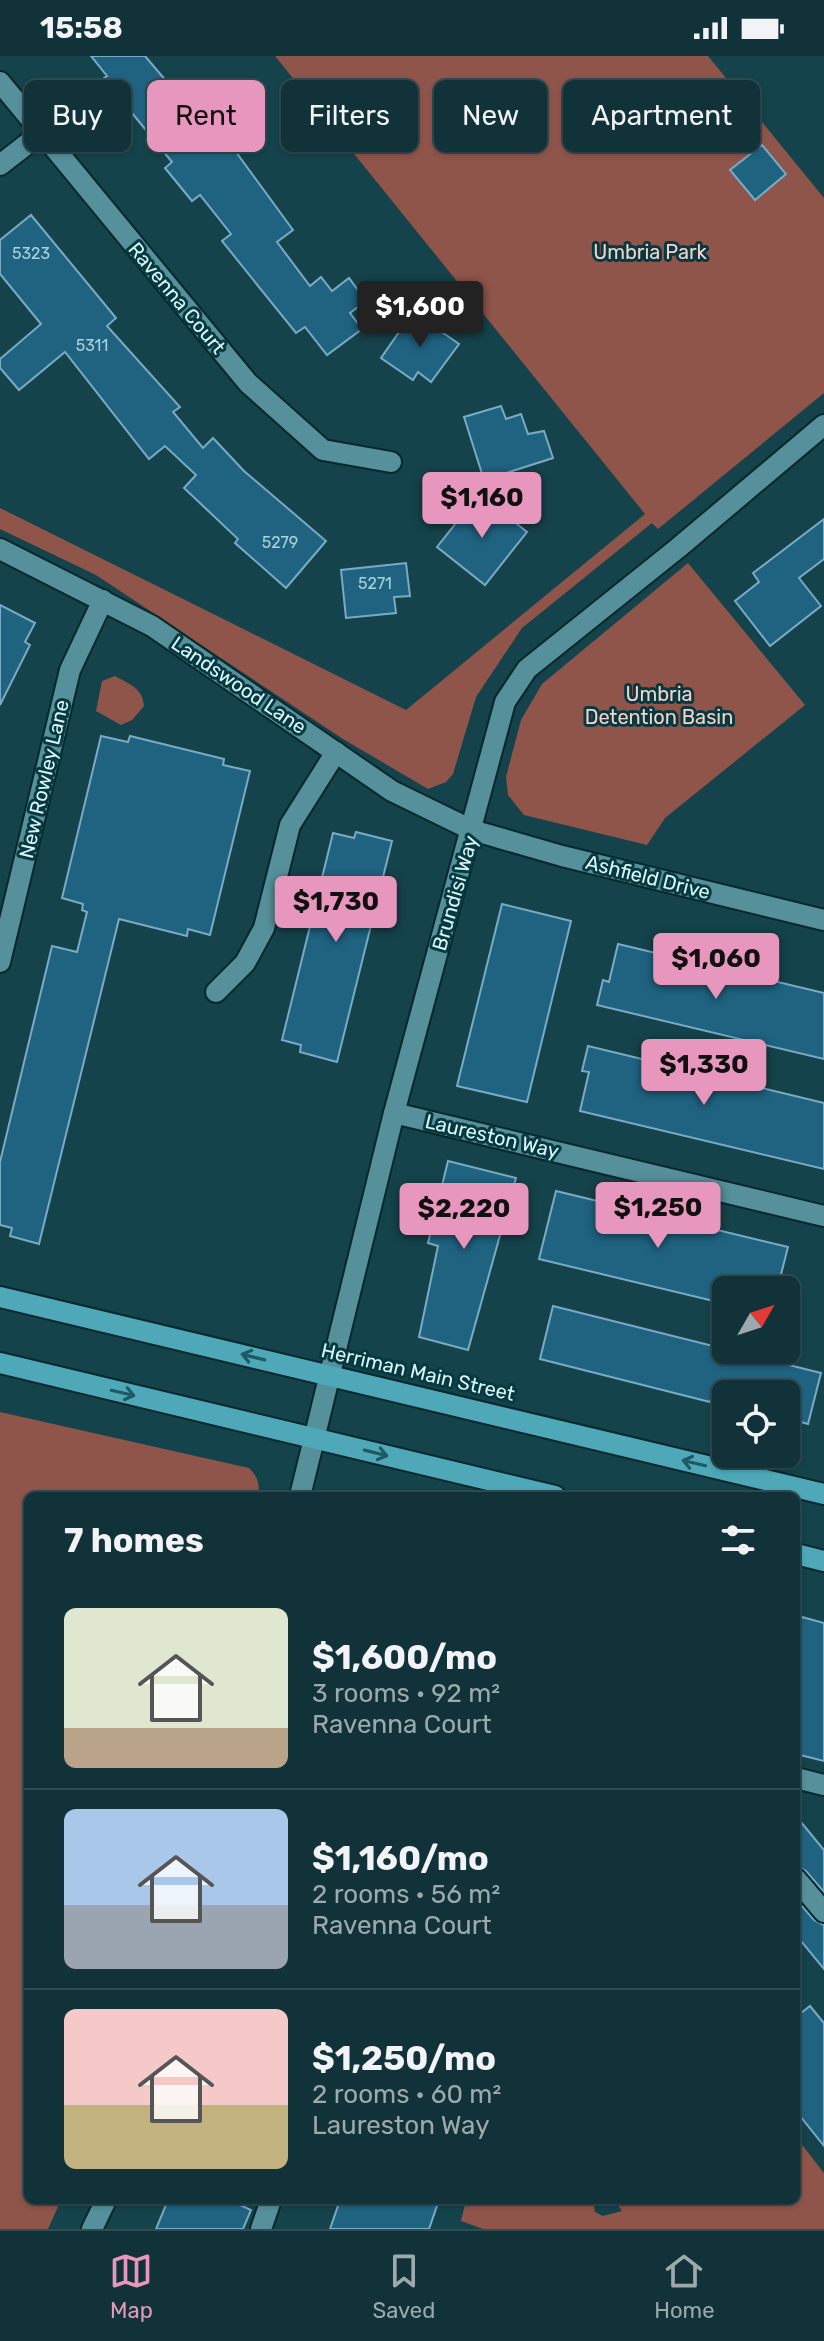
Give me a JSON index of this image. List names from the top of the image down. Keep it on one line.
{"streets":{"main road":["Herriman Main Street"],"street":["Ravenna Court","Landswood Lane","New Rowley Lane","Ashfield Drive","Brundisi Way","Laureston Way"]},"crossings":[["Landswood Lane","New Rowley Lane"],["Landswood Lane","Ashfield Drive"],["Landswood Lane","Brundisi Way"],["Ashfield Drive","Brundisi Way"],["Brundisi Way","Laureston Way"],["Brundisi Way","Herriman Main Street"]],"parks":["Umbria Park","Umbria Detention Basin"],"house_numbers":["5323","5311","5279","5271"],"north":"top right","page":{"status":"15:58","chip":["Buy","Rent","Filters","New","Apartment"],"price":["$1,600","$1,160","$1,730","$1,060","$1,330","$1,250","$2,220"],"heading":"7 homes","list":[{"name":"$1,600/mo","note":"3 rooms · 92 m² · Ravenna Court"},{"name":"$1,160/mo","note":"2 rooms · 56 m² · Ravenna Court"},{"name":"$1,250/mo","note":"2 rooms · 60 m² · Laureston Way"}],"tabs":["Map","Saved","Home"]}}
